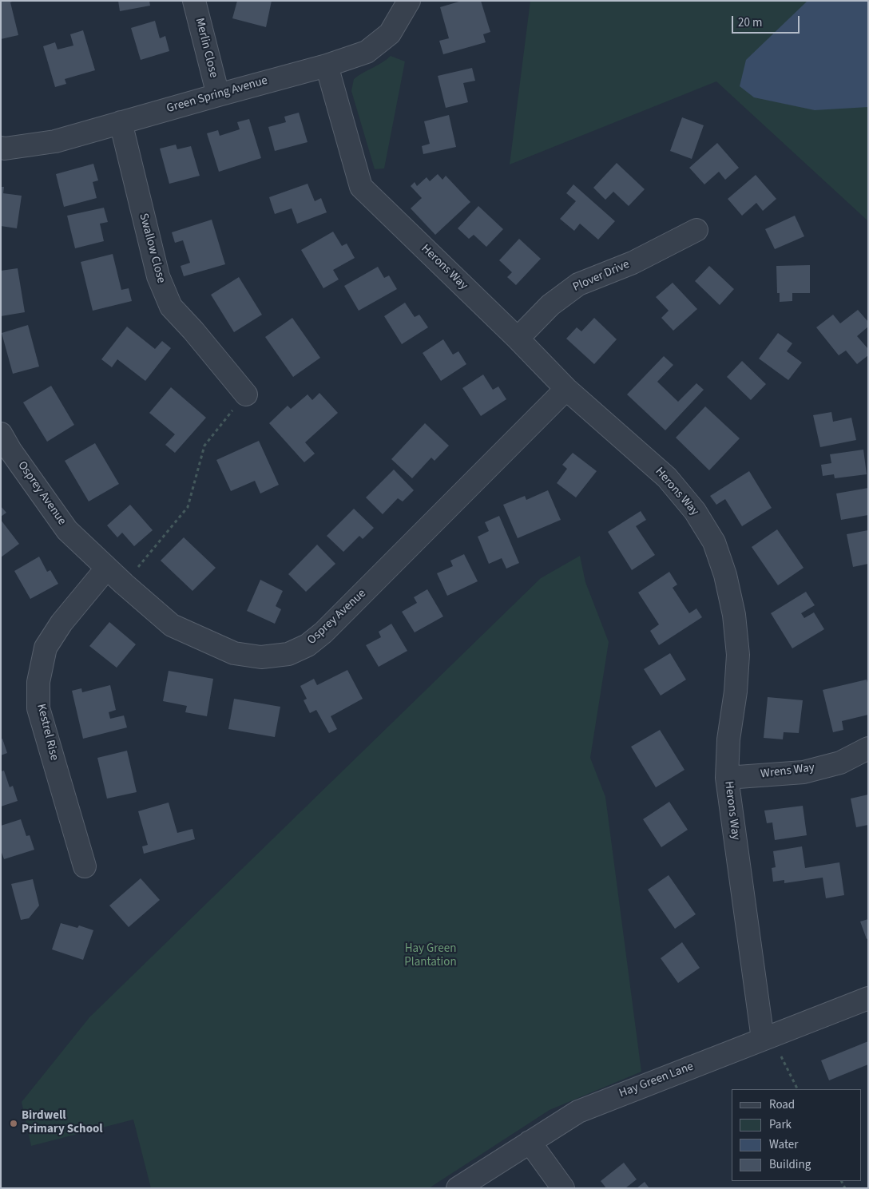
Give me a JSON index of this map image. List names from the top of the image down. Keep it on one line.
{"streets":{"street":["Merlin Close","Green Spring Avenue","Swallow Close","Herons Way","Plover Drive","Osprey Avenue","Kestrel Rise","Wrens Way","Hay Green Lane"]},"crossings":[["Merlin Close","Green Spring Avenue"],["Green Spring Avenue","Swallow Close"],["Green Spring Avenue","Herons Way"],["Herons Way","Plover Drive"],["Herons Way","Osprey Avenue"],["Herons Way","Wrens Way"],["Herons Way","Hay Green Lane"],["Osprey Avenue","Kestrel Rise"]],"parks":["Hay Green Plantation"],"places":["Birdwell Primary School"],"legend":["Road","Park","Water","Building"],"scale_bar":"20 m"}
